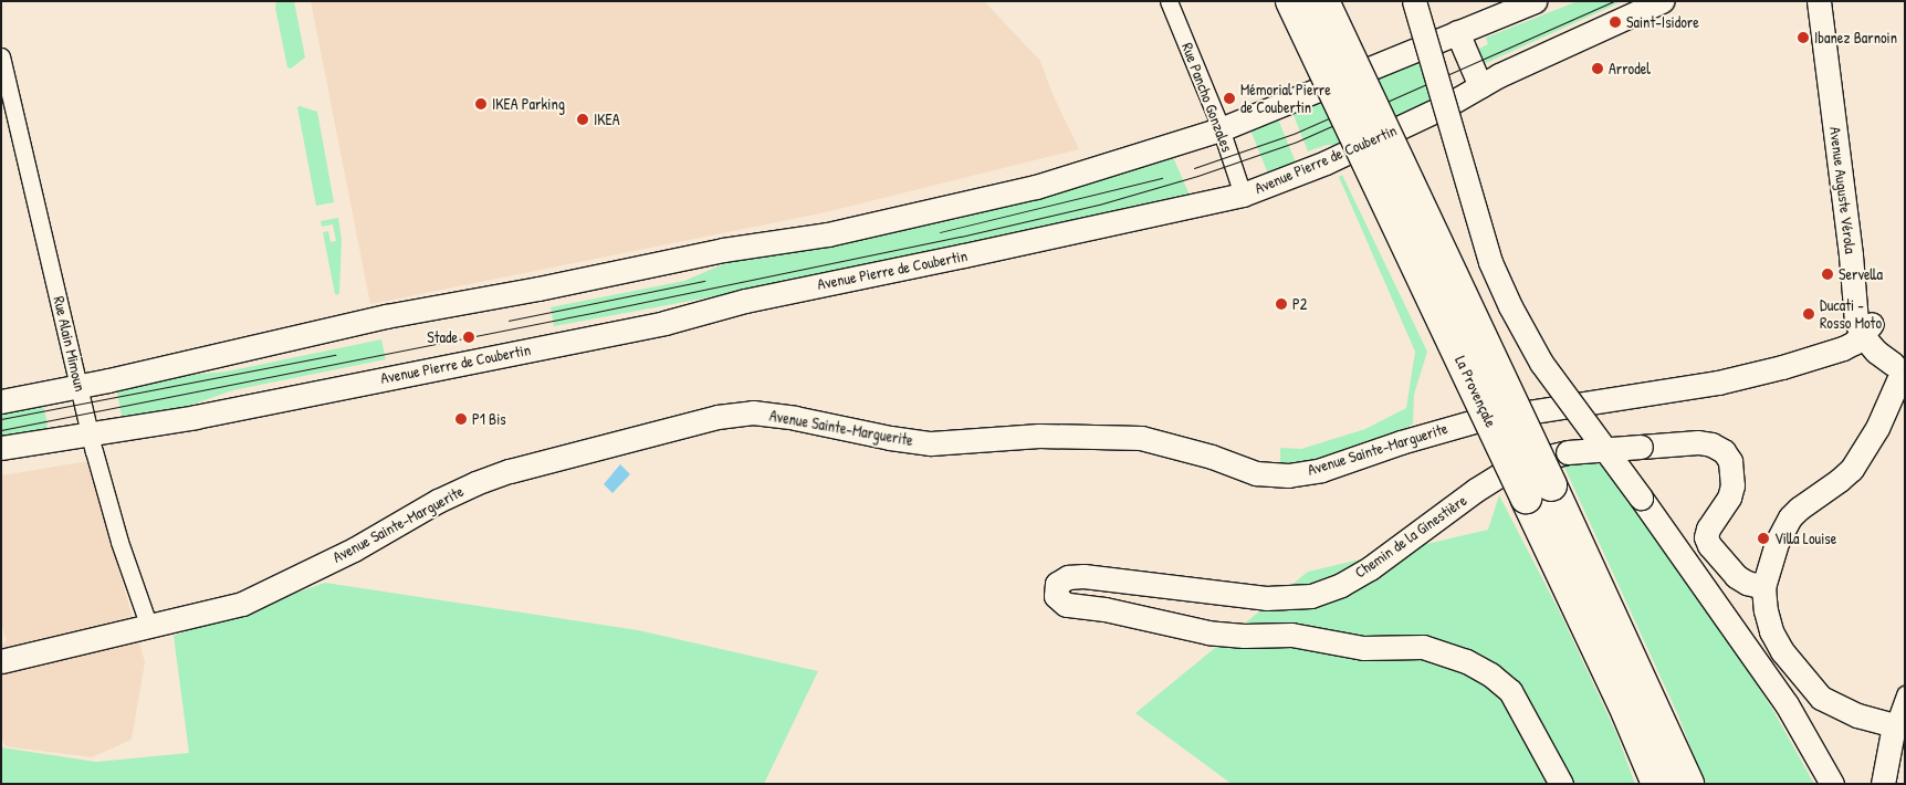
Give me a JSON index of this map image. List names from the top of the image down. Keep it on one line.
{"streets":{"highway":["La Provençale"],"main road":["Avenue Pierre de Coubertin","Avenue Auguste Vérola","Avenue Sainte-Marguerite","Chemin de la Ginestière"],"street":["Rue Pancho Gonzales","Rue Alain Mimoun"]},"crossings":[["Rue Pancho Gonzales","Avenue Pierre de Coubertin"],["Avenue Pierre de Coubertin","Rue Alain Mimoun"],["Avenue Auguste Vérola","Avenue Sainte-Marguerite"],["Rue Alain Mimoun","Avenue Sainte-Marguerite"]],"places":["Saint-Isidore","Ibanez Barnoin","Arrodel","Mémorial Pierre de Coubertin","IKEA Parking","IKEA","Servella","P2","Ducati - Rosso Moto","Stade","P1 Bis","Villa Louise"]}
